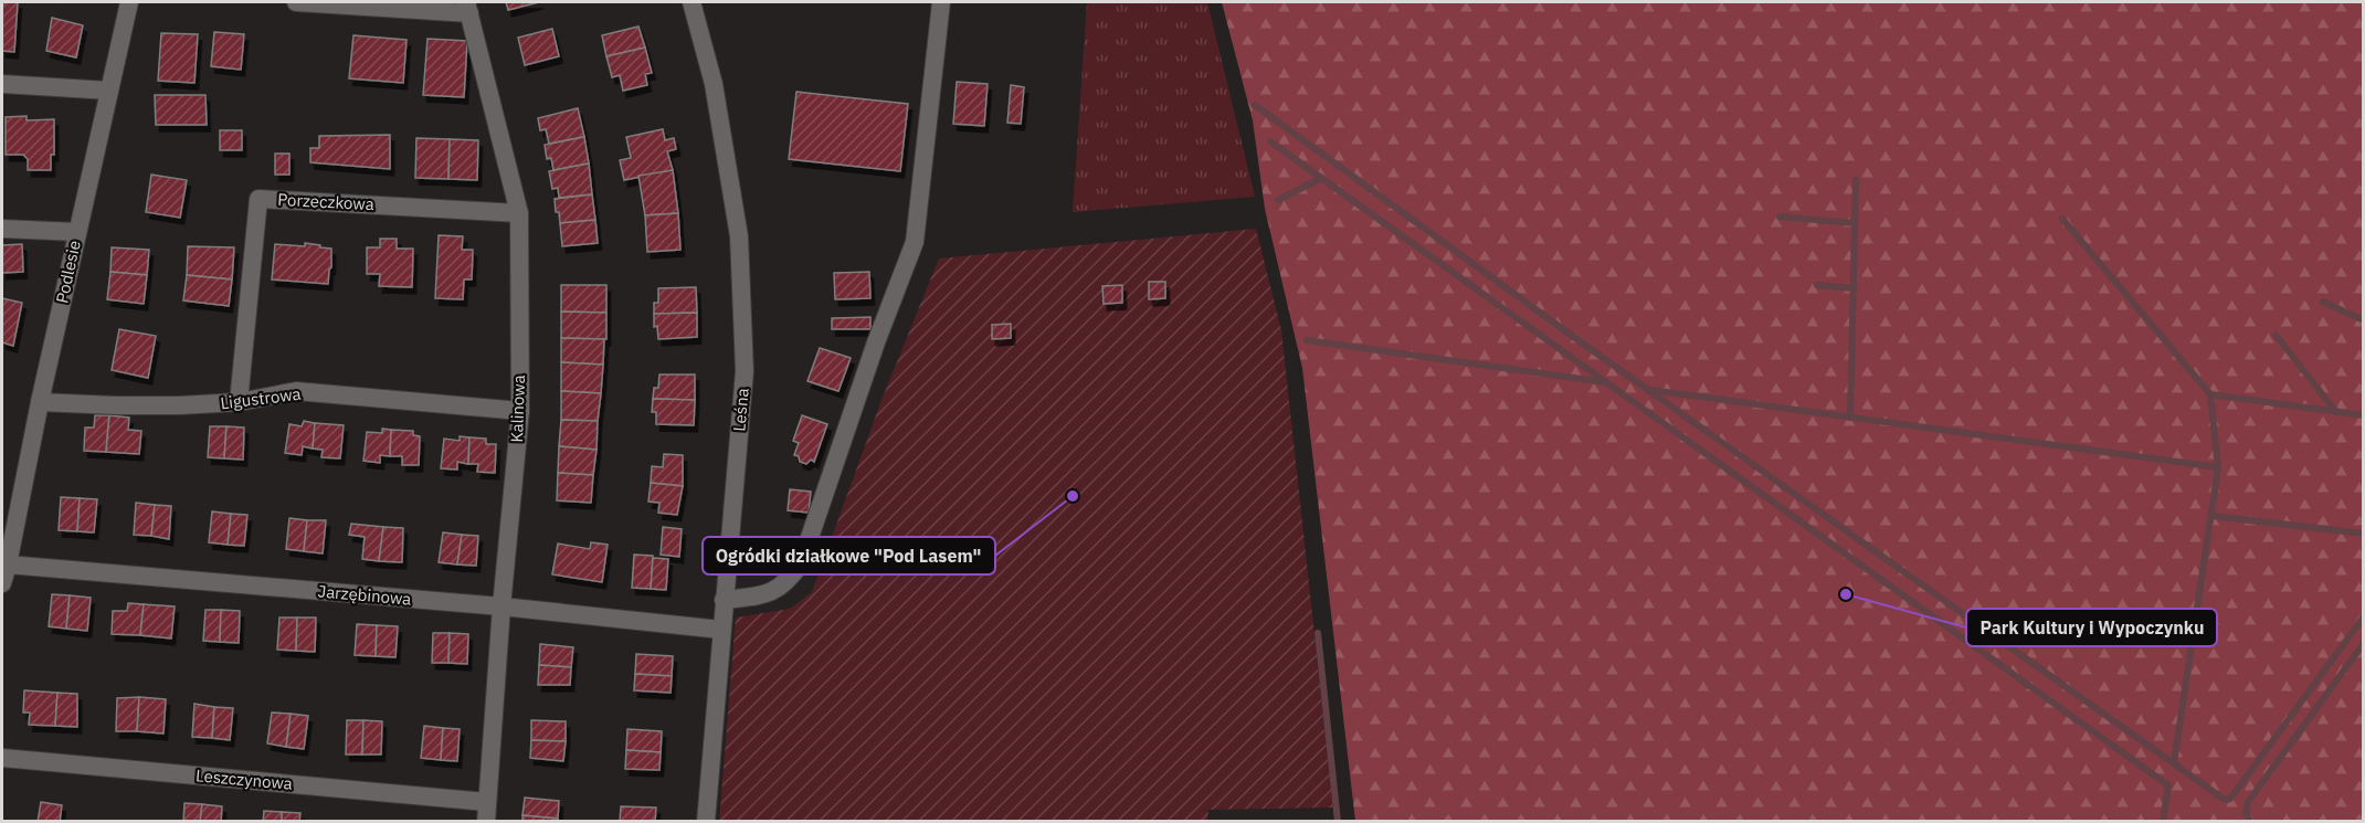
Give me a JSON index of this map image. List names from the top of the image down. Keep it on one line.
{"streets":{"street":["Porzeczkowa","Podlesie","Ligustrowa","Kalinowa","Leśna","Jarzębinowa","Leszczynowa"]},"crossings":[["Porzeczkowa","Ligustrowa"],["Porzeczkowa","Kalinowa"],["Podlesie","Ligustrowa"],["Podlesie","Jarzębinowa"],["Ligustrowa","Kalinowa"],["Kalinowa","Jarzębinowa"],["Kalinowa","Leszczynowa"],["Leśna","Jarzębinowa"]],"places":["Ogródki działkowe \"Pod Lasem\"","Park Kultury i Wypoczynku"]}
